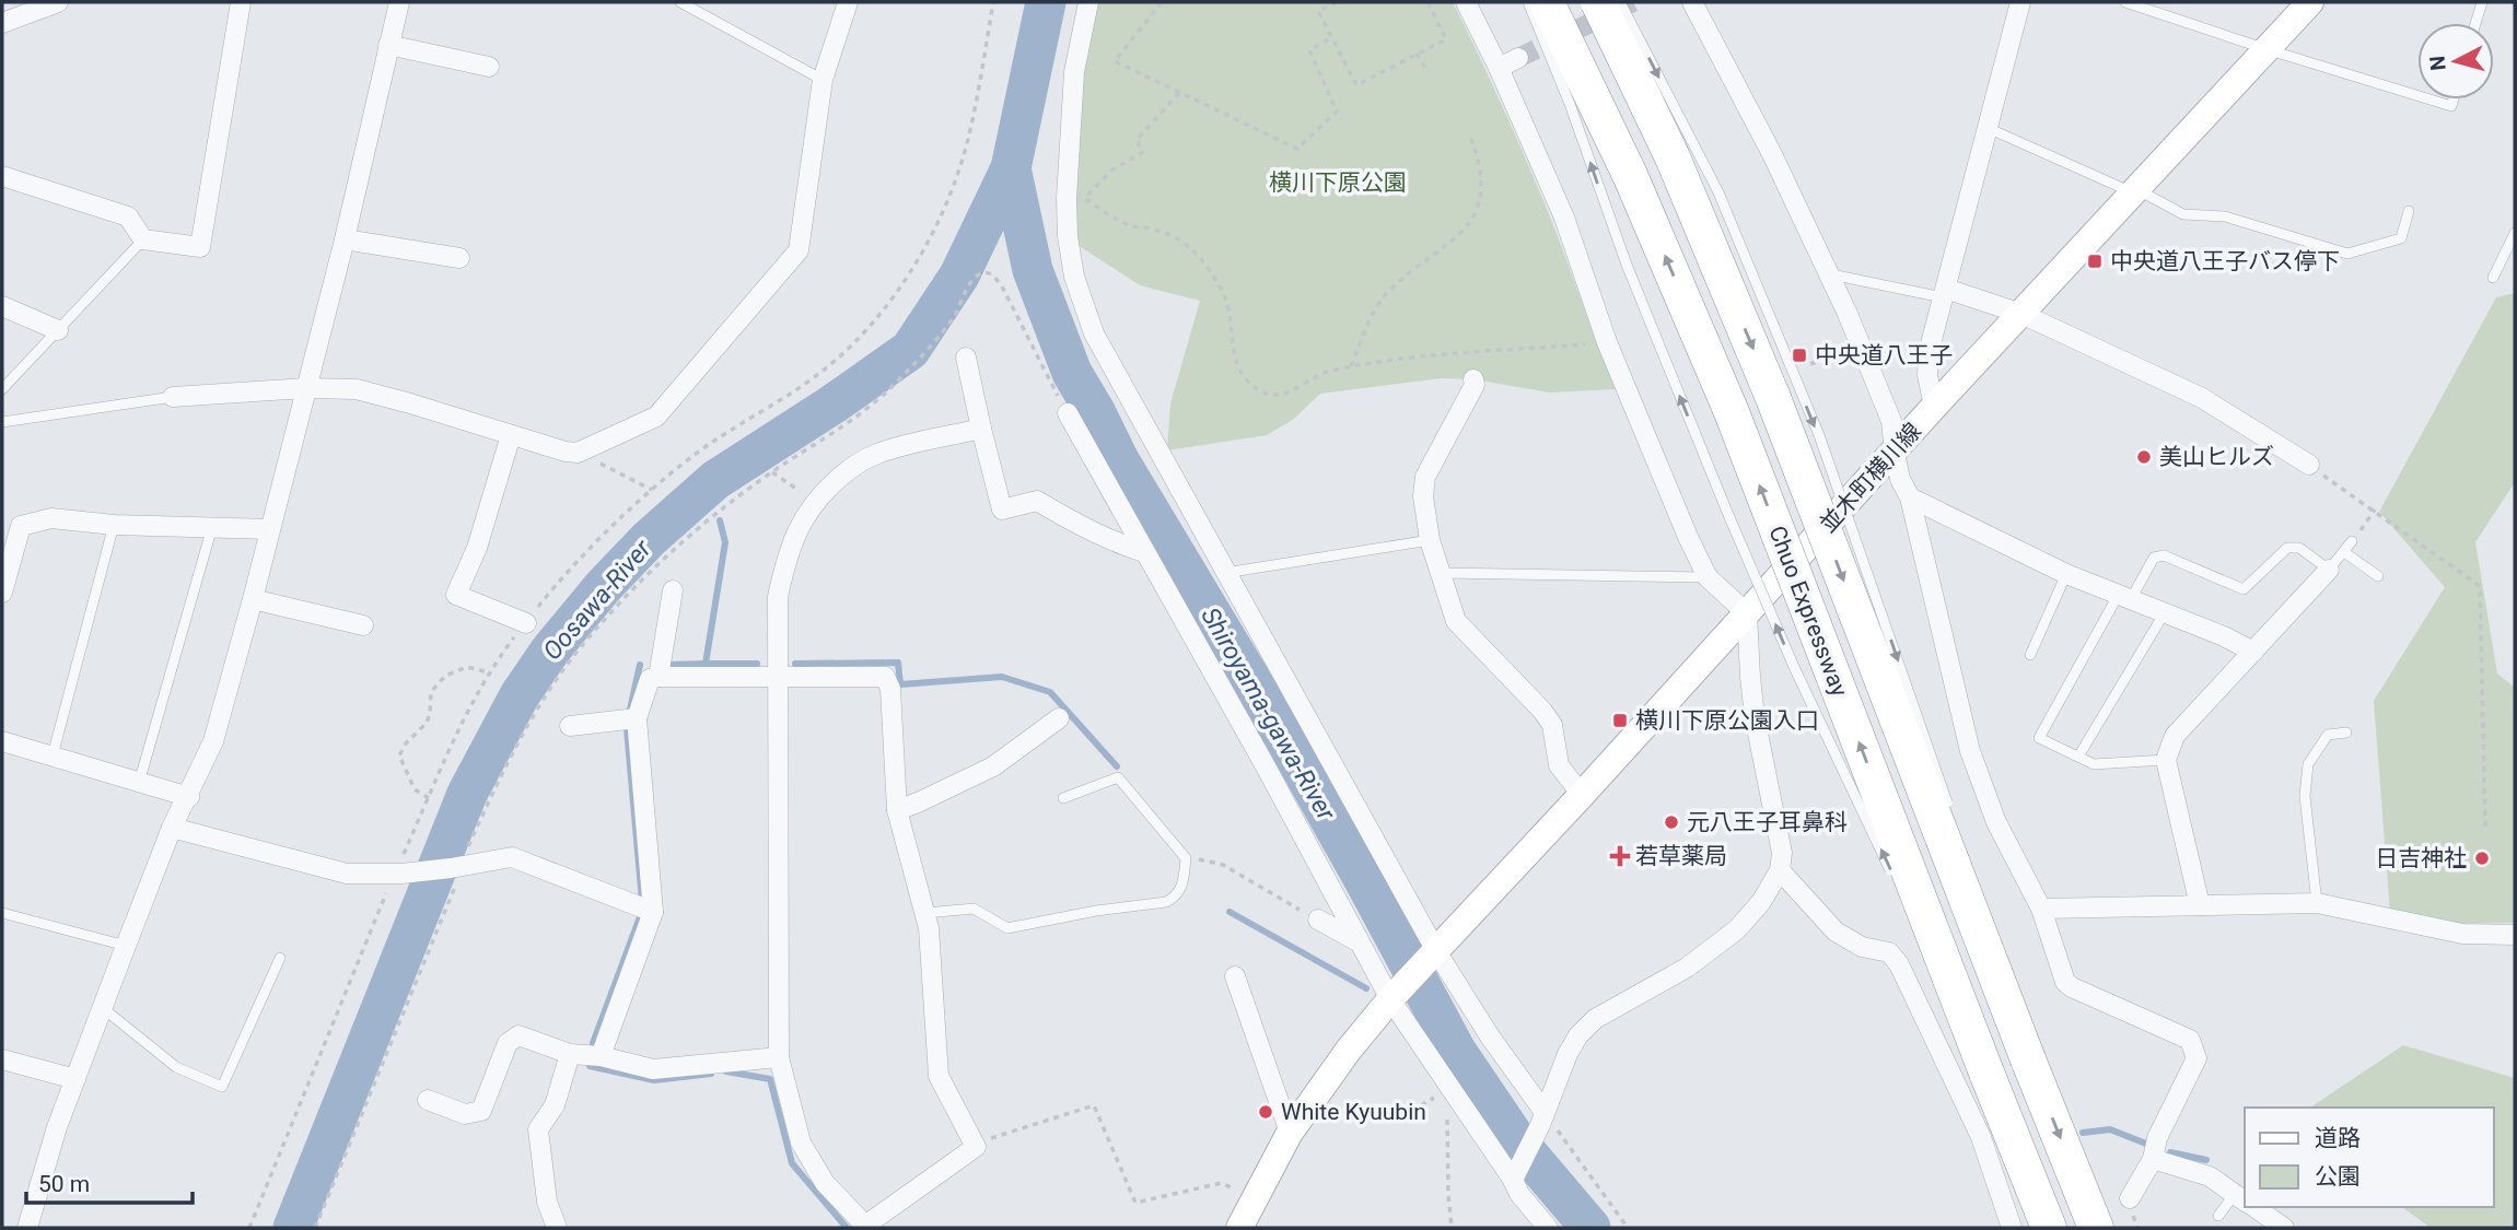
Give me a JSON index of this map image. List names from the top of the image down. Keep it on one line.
{"streets":{"highway":["Chuo Expressway"],"street":["並木町横川線"]},"water":["Oosawa-River","Shiroyama-gawa-River"],"parks":["横川下原公園"],"places":{"transit":["中央道八王子バス停下","中央道八王子","横川下原公園入口"],"other":["美山ヒルズ","元八王子耳鼻科","日吉神社","White Kyuubin"],"health":["若草薬局"]},"legend":["道路","公園"],"scale_bar":"50 m","north":"left"}
